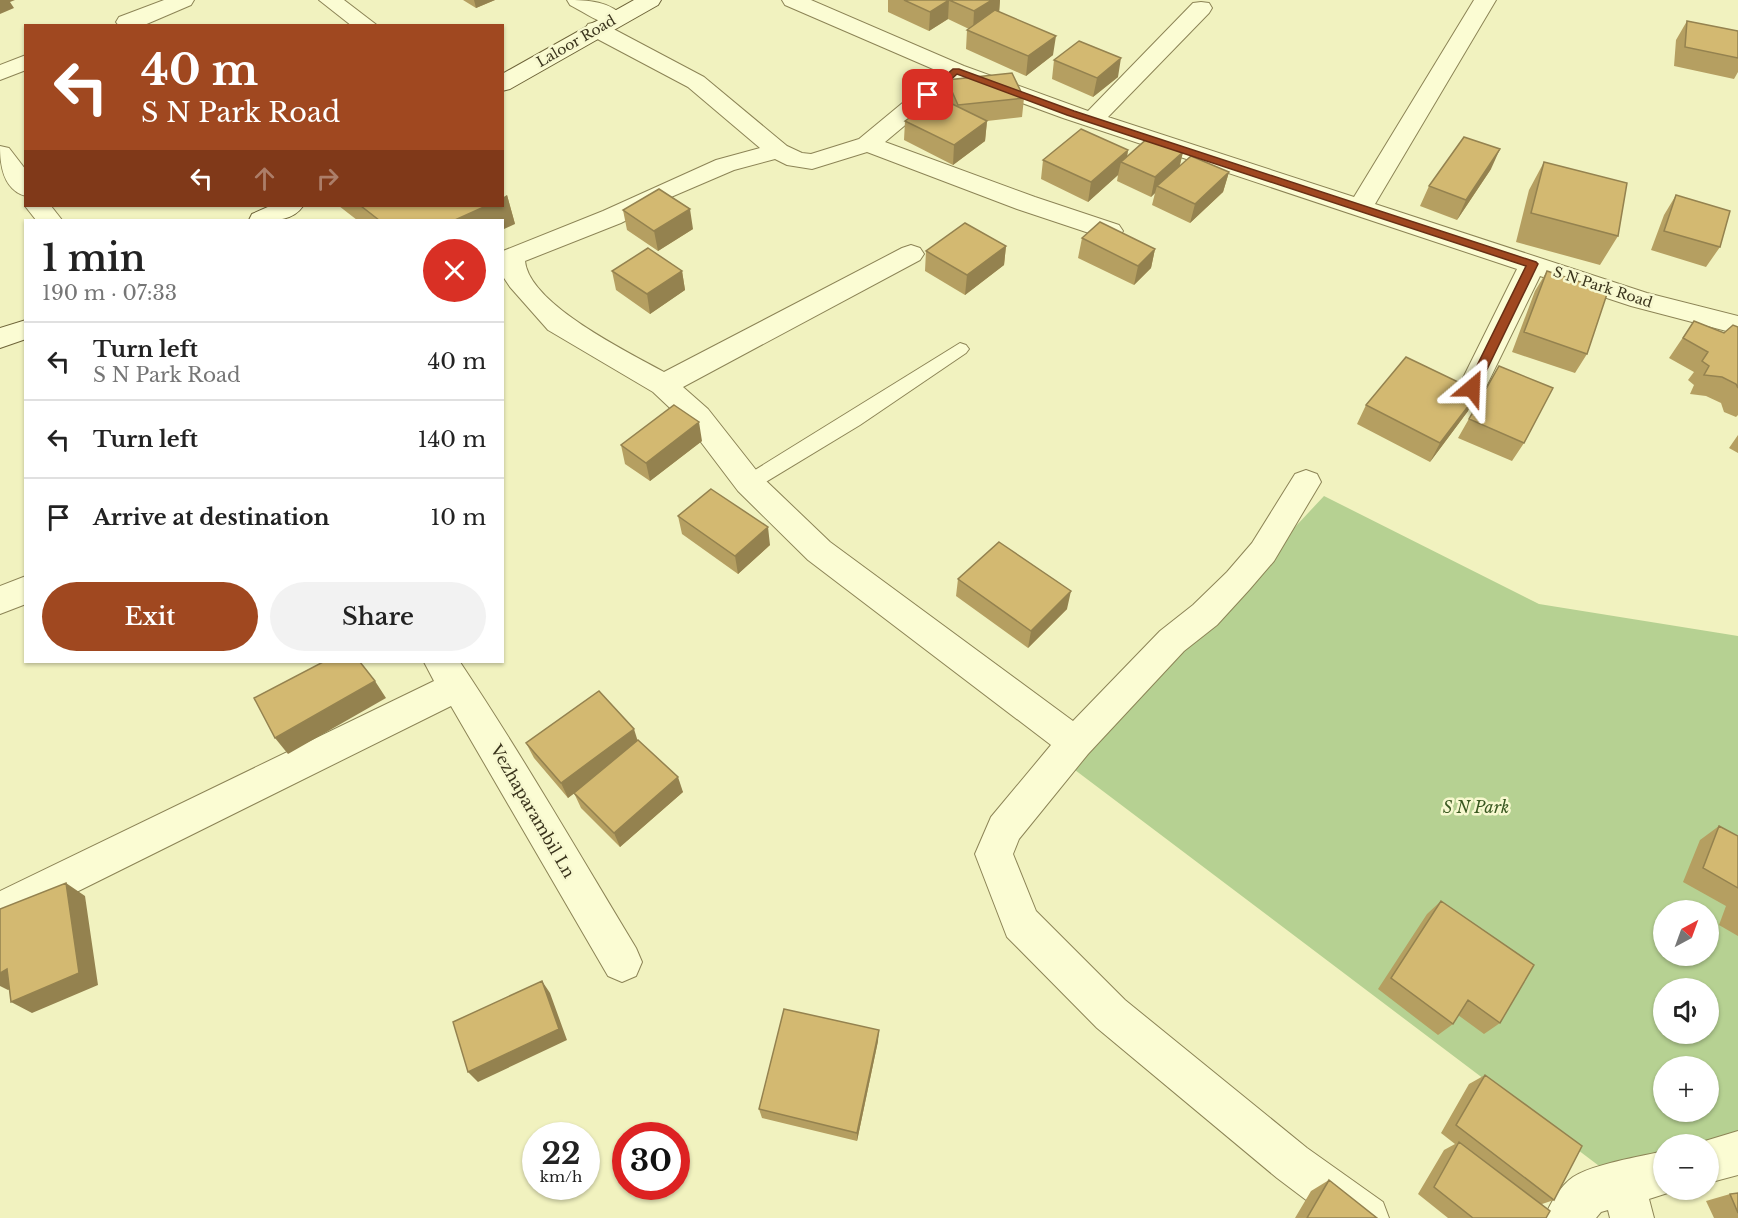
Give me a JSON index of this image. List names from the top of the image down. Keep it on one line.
{"streets":{"street":["Laloor Road","S N Park Road","Vezhaparambil Ln"]},"parks":["S N Park"],"north":"top right","page":{"turn":["40 m","S N Park Road"],"heading":["1 min","190 m · 07:33"],"list":[{"name":"Turn left","note":"S N Park Road","value":"40 m"},{"name":"Turn left","value":"140 m"},{"name":"Arrive at destination","value":"10 m"}],"buttons":["Exit","Share"],"map_buttons":["+","−"],"speed":"22 km/h","limit":"30"}}
